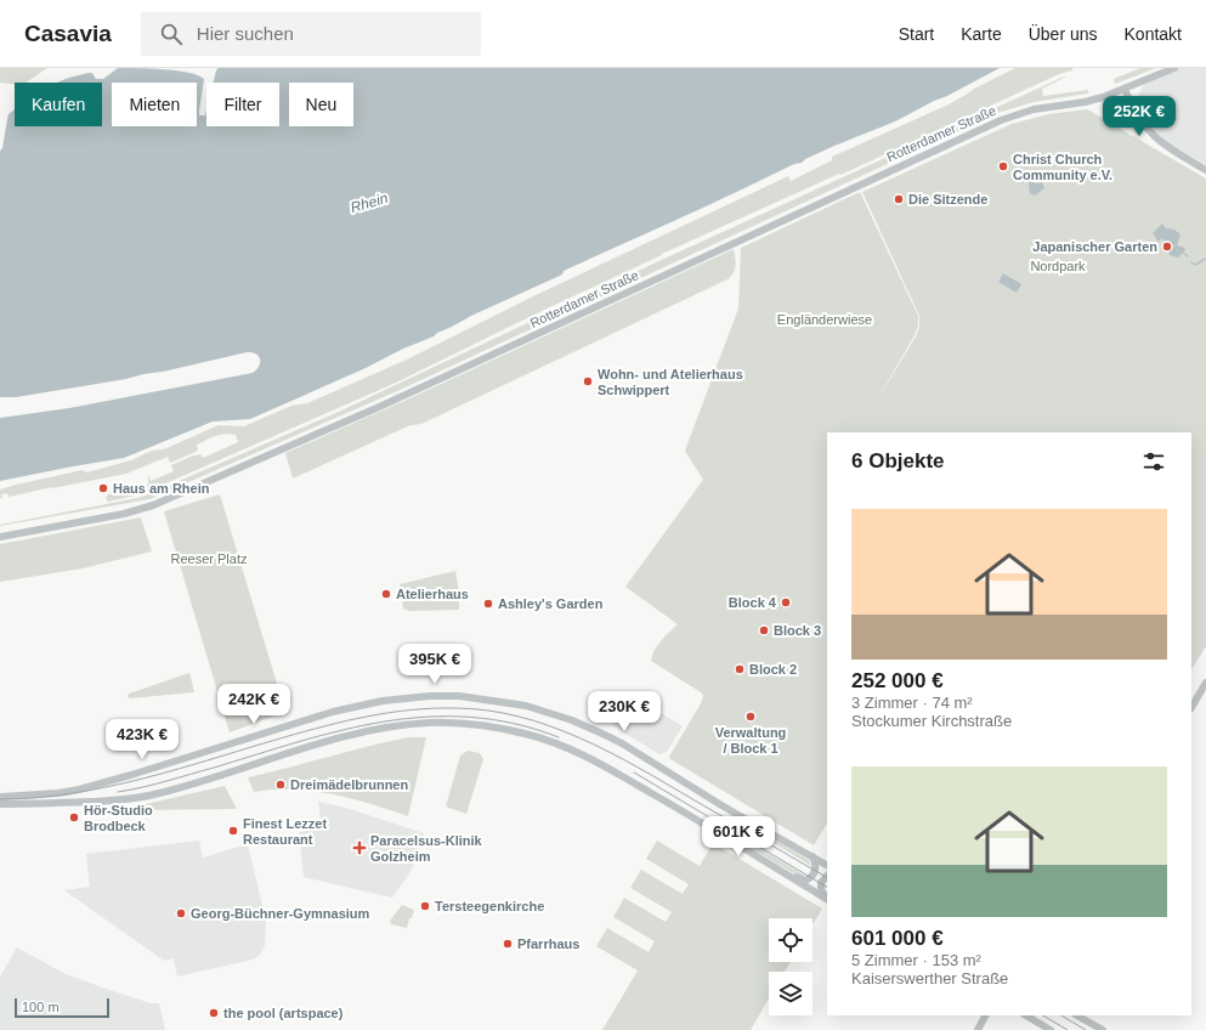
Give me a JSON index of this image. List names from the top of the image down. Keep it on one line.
{"streets":{"street":["Rotterdamer Straße"]},"water":["Rhein"],"parks":["Nordpark","Engländerwiese","Reeser Platz"],"places":{"other":["Christ Church Community e.V.","Die Sitzende","Japanischer Garten","Wohn- und Atelierhaus Schwippert","Haus am Rhein","Atelierhaus","Block 4","Ashley's Garden","Block 3","Block 2","Verwaltung / Block 1","Dreimädelbrunnen","Hör-Studio Brodbeck","Finest Lezzet Restaurant","Tersteegenkirche","Georg-Büchner-Gymnasium","Pfarrhaus","the pool (artspace)"],"health":["Paracelsus-Klinik Golzheim"]},"scale_bar":"100 m","page":{"header":"Casavia","search":"Hier suchen","nav":["Start","Karte","Über uns","Kontakt"],"chip":["Kaufen","Mieten","Filter","Neu"],"price":["252K €","395K €","242K €","230K €","423K €","601K €"],"heading":"6 Objekte","list":[{"name":"252 000 €","note":"3 Zimmer · 74 m² · Stockumer Kirchstraße"},{"name":"601 000 €","note":"5 Zimmer · 153 m² · Kaiserswerther Straße"}],"scale":"100 m"}}
